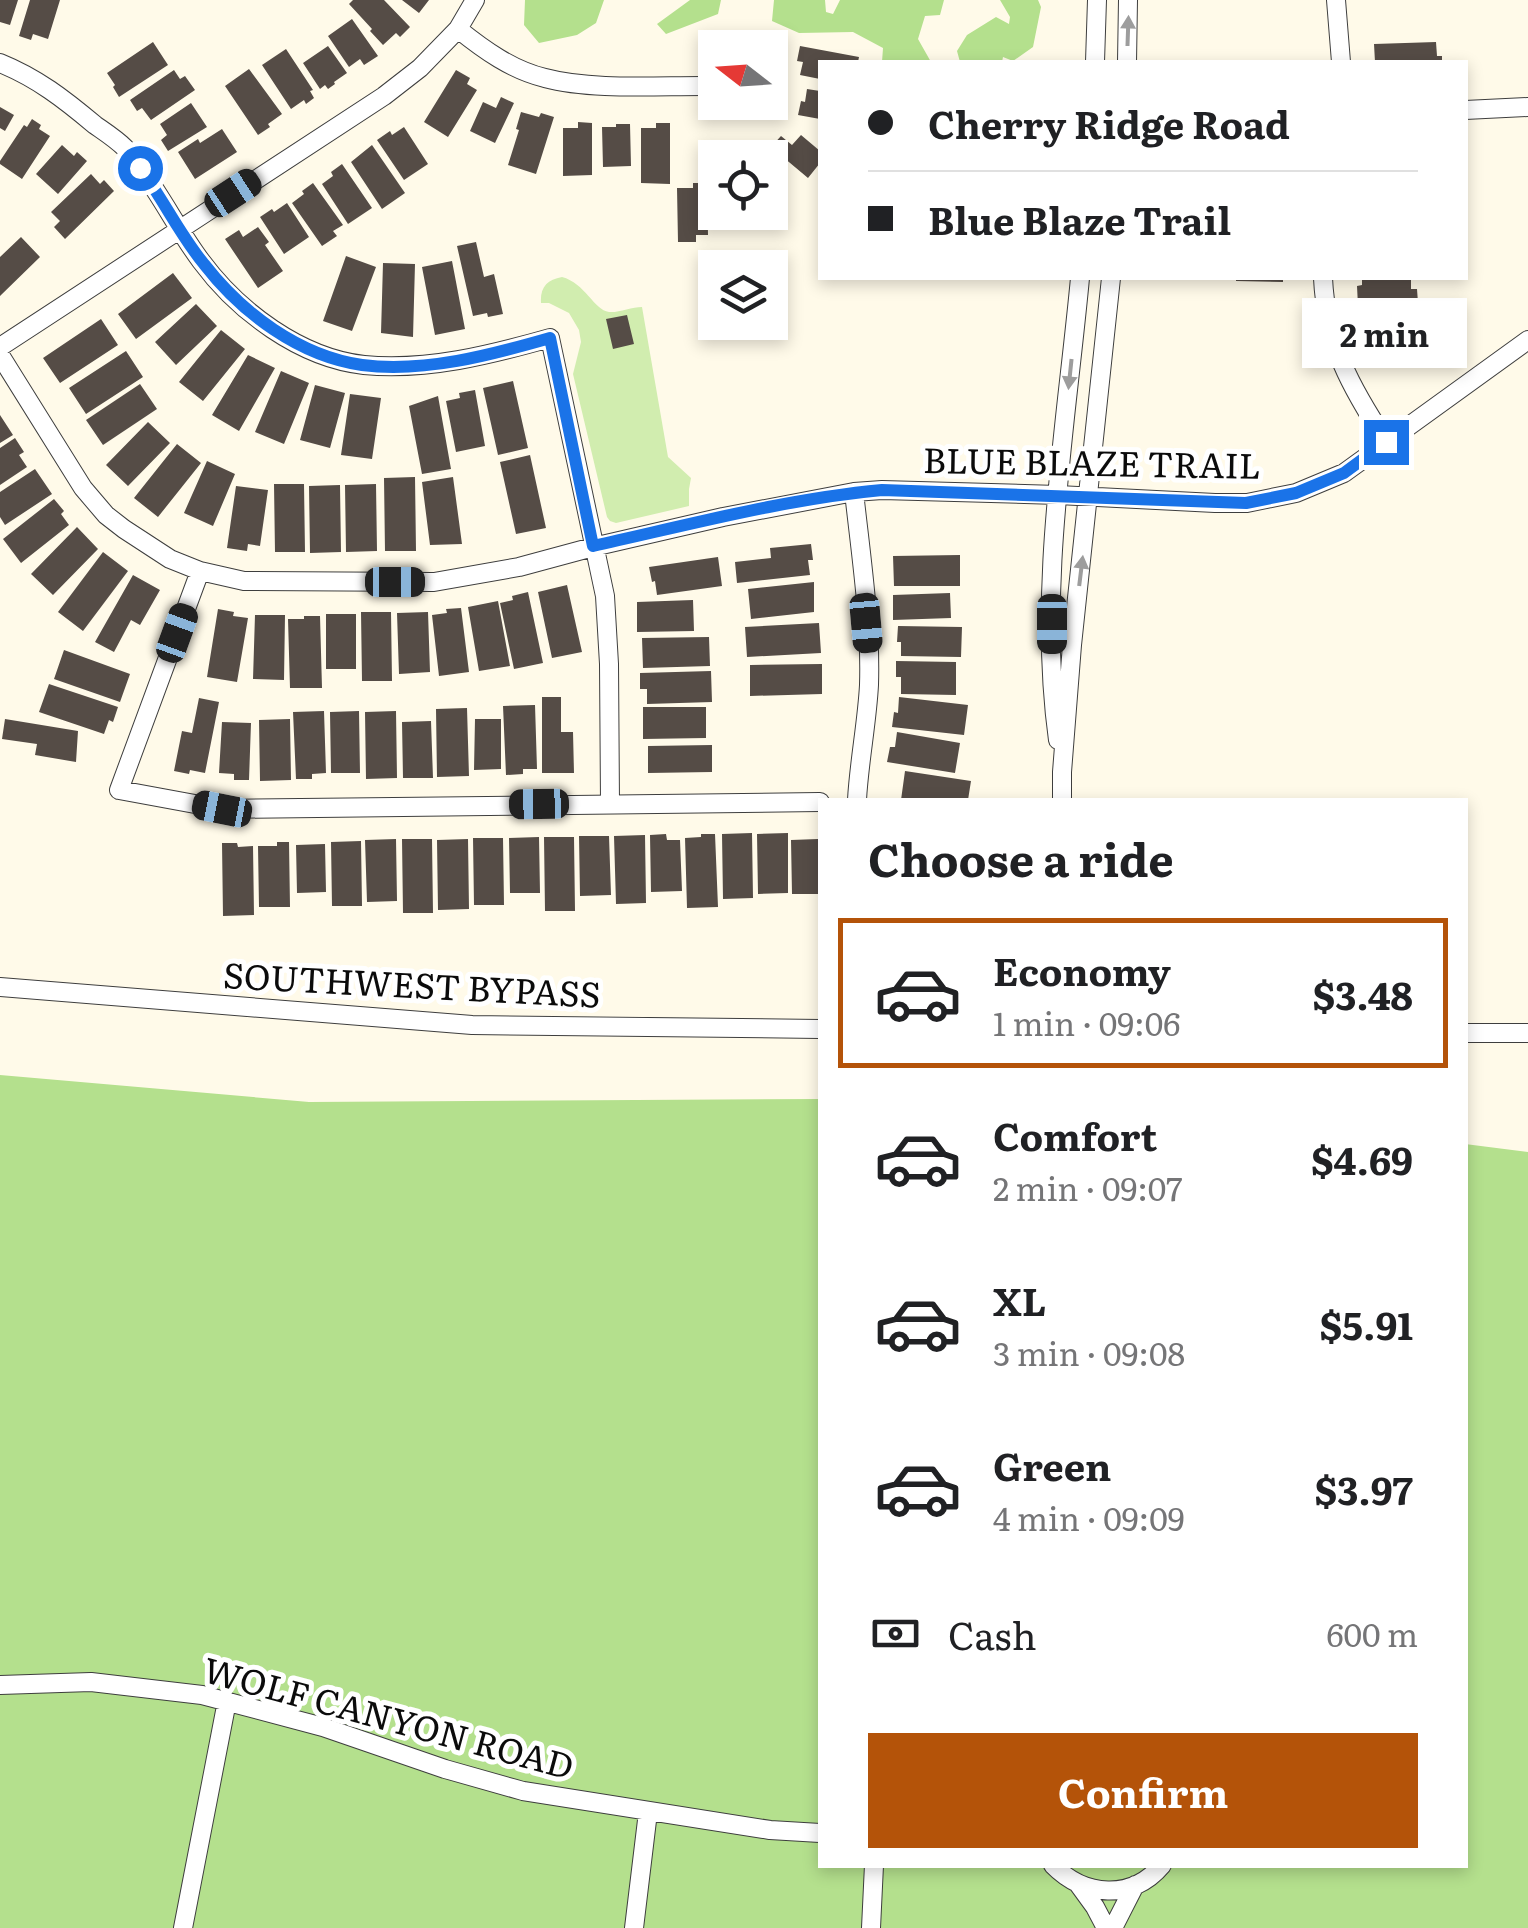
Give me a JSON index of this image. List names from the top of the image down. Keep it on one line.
{"streets":{"street":["BLUE BLAZE TRAIL","SOUTHWEST BYPASS","WOLF CANYON ROAD"]},"north":"left","page":{"banner":["Cherry Ridge Road","Blue Blaze Trail"],"bubble":"2 min","heading":"Choose a ride","list":[{"name":"Economy","note":"1 min · 09:06","value":"$3.48"},{"name":"Comfort","note":"2 min · 09:07","value":"$4.69"},{"name":"XL","note":"3 min · 09:08","value":"$5.91"},{"name":"Green","note":"4 min · 09:09","value":"$3.97"}],"pay":["Cash","600 m"],"buttons":"Confirm"}}
